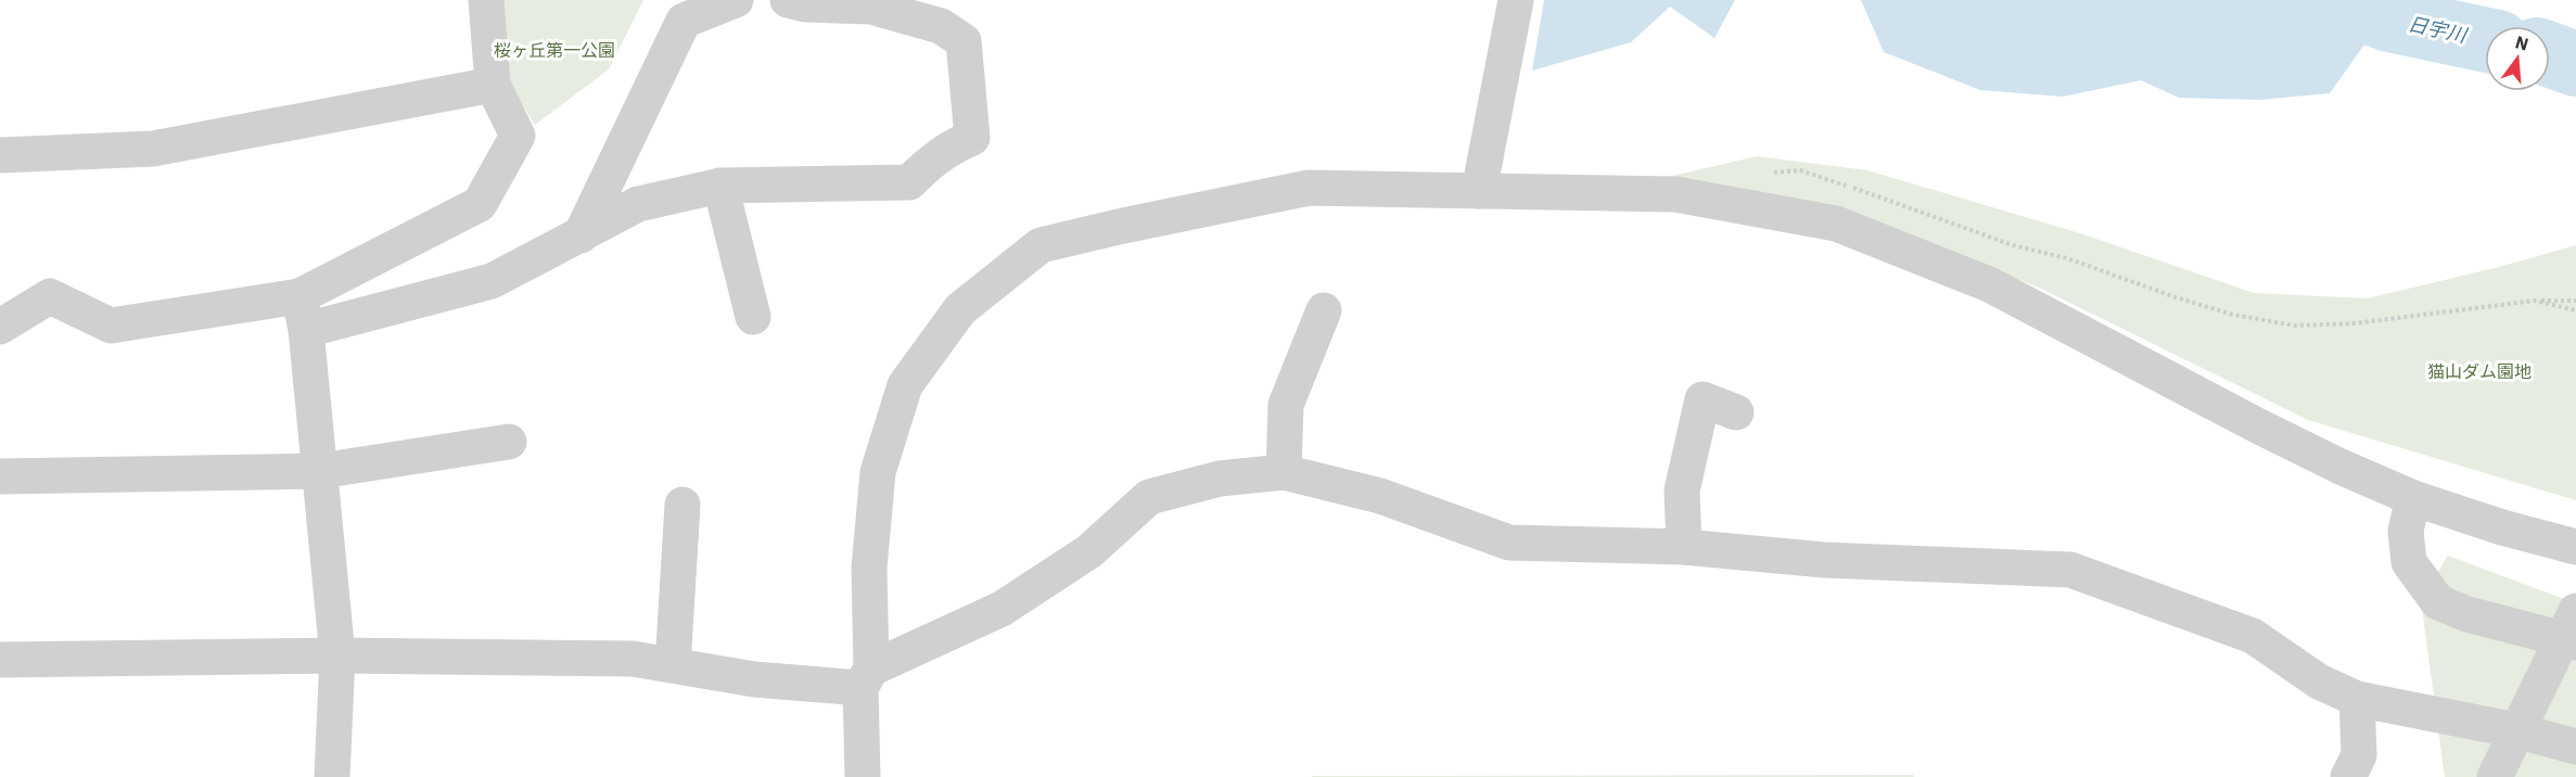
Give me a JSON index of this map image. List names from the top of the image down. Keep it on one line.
{"water":["日宇川"],"parks":["桜ヶ丘第一公園","猫山ダム園地"],"north":"top"}
